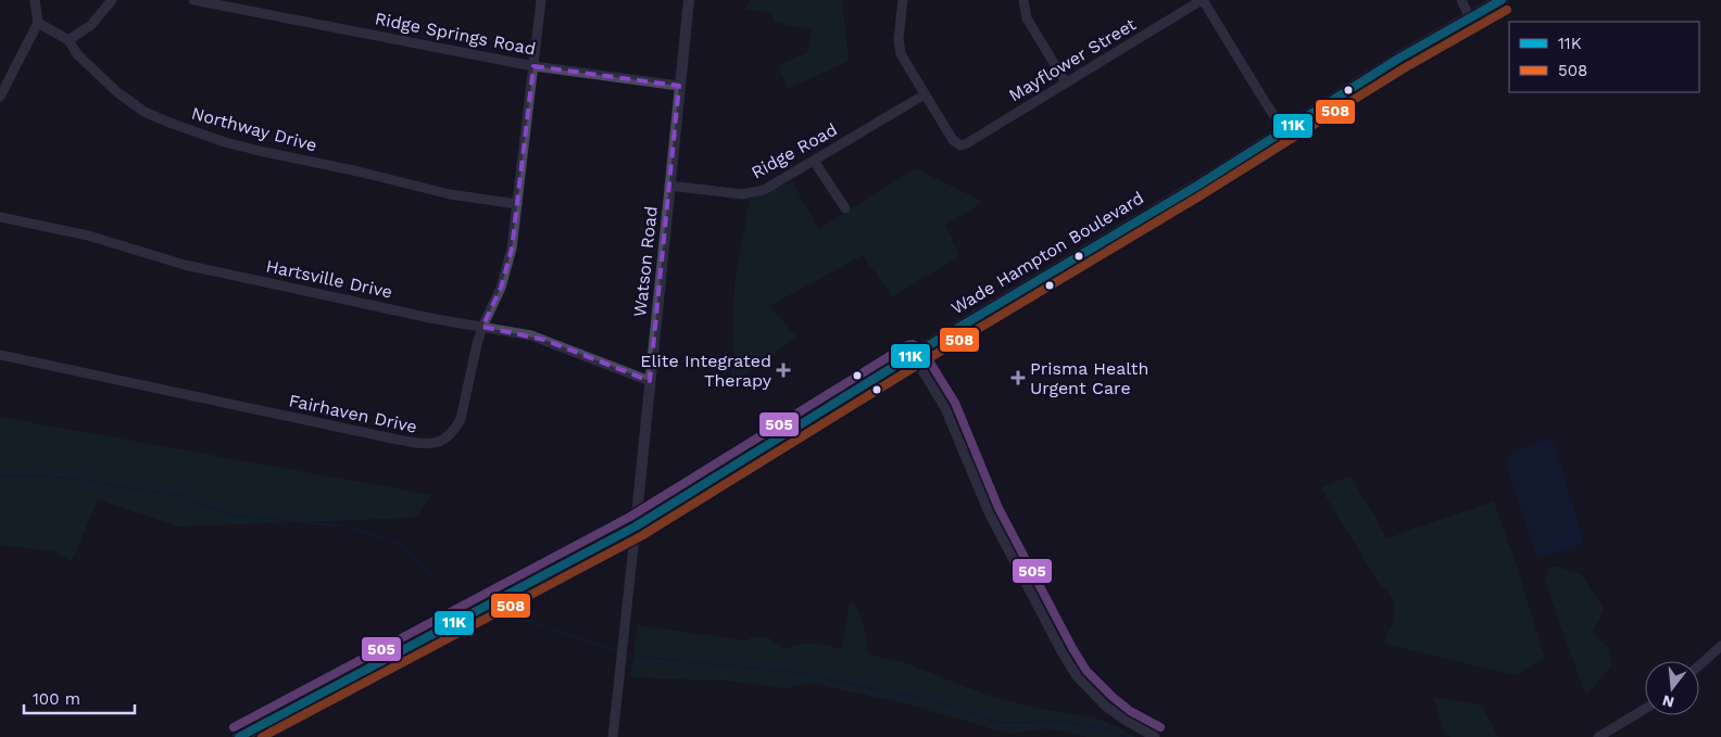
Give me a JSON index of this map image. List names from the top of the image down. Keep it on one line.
{"streets":{"main road":["Wade Hampton Boulevard"],"street":["Ridge Springs Road","Mayflower Street","Northway Drive","Ridge Road","Watson Road","Hartsville Drive","Fairhaven Drive"]},"crossings":[["Ridge Springs Road","Watson Road"],["Ridge Springs Road","Fairhaven Drive"],["Mayflower Street","Ridge Road"],["Northway Drive","Fairhaven Drive"],["Ridge Road","Watson Road"],["Wade Hampton Boulevard","Watson Road"],["Watson Road","Hartsville Drive"],["Hartsville Drive","Fairhaven Drive"]],"places":{"health":["Elite Integrated Therapy","Prisma Health Urgent Care"]},"lines":["transit line 11K","transit line 508","transit line 505"],"legend":["11K","508"],"scale_bar":"100 m","north":"bottom"}
